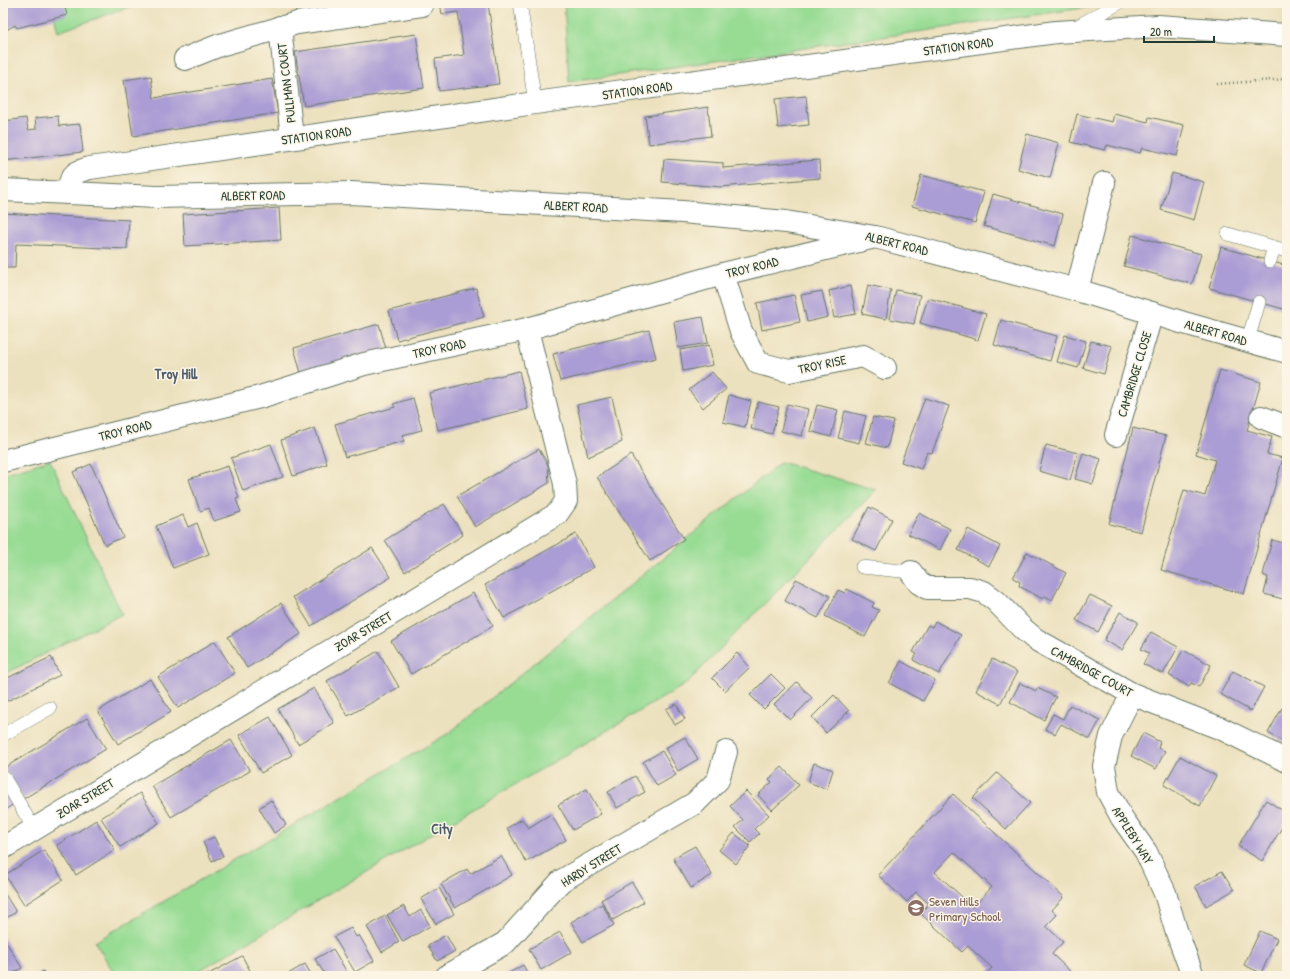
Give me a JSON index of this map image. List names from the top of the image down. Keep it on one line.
{"streets":{"street":["STATION ROAD","PULLMAN COURT","ALBERT ROAD","TROY ROAD","TROY RISE","CAMBRIDGE CLOSE","ZOAR STREET","CAMBRIDGE COURT","APPLEBY WAY","HARDY STREET"]},"crossings":[["STATION ROAD","PULLMAN COURT"],["STATION ROAD","ALBERT ROAD"],["ALBERT ROAD","TROY ROAD"],["ALBERT ROAD","CAMBRIDGE CLOSE"],["TROY ROAD","TROY RISE"],["TROY ROAD","ZOAR STREET"],["CAMBRIDGE COURT","APPLEBY WAY"]],"districts":["Troy Hill","City"],"places":{"school or university":["Seven Hills Primary School"]},"scale_bar":"20 m"}
